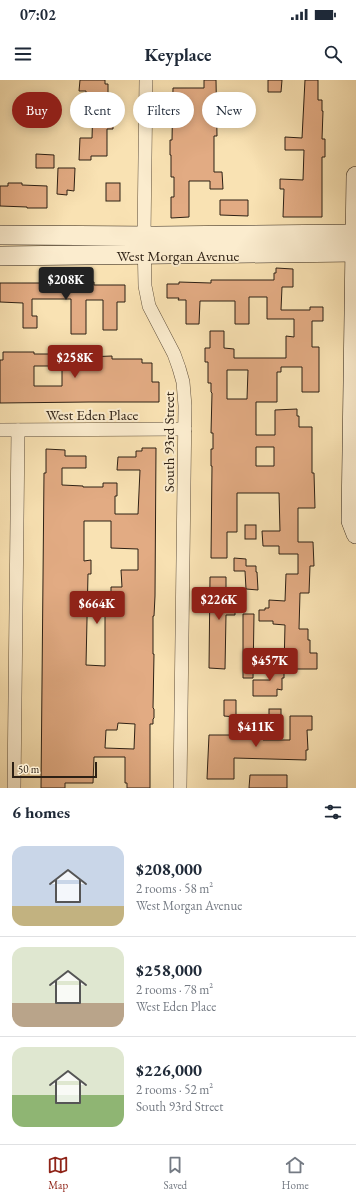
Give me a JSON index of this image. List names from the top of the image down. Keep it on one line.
{"streets":{"street":["West Morgan Avenue","West Eden Place","South 93rd Street"]},"crossings":[["West Morgan Avenue","South 93rd Street"],["West Eden Place","South 93rd Street"]],"scale_bar":"50 m","page":{"status":"07:02","header":"Keyplace","chip":["Buy","Rent","Filters","New"],"price":["$208K","$258K","$226K","$664K","$457K","$411K"],"scale":"50 m","heading":"6 homes","list":[{"name":"$208,000","note":"2 rooms · 58 m² · West Morgan Avenue"},{"name":"$258,000","note":"2 rooms · 78 m² · West Eden Place"},{"name":"$226,000","note":"2 rooms · 52 m² · South 93rd Street"}],"tabs":["Map","Saved","Home"]}}
